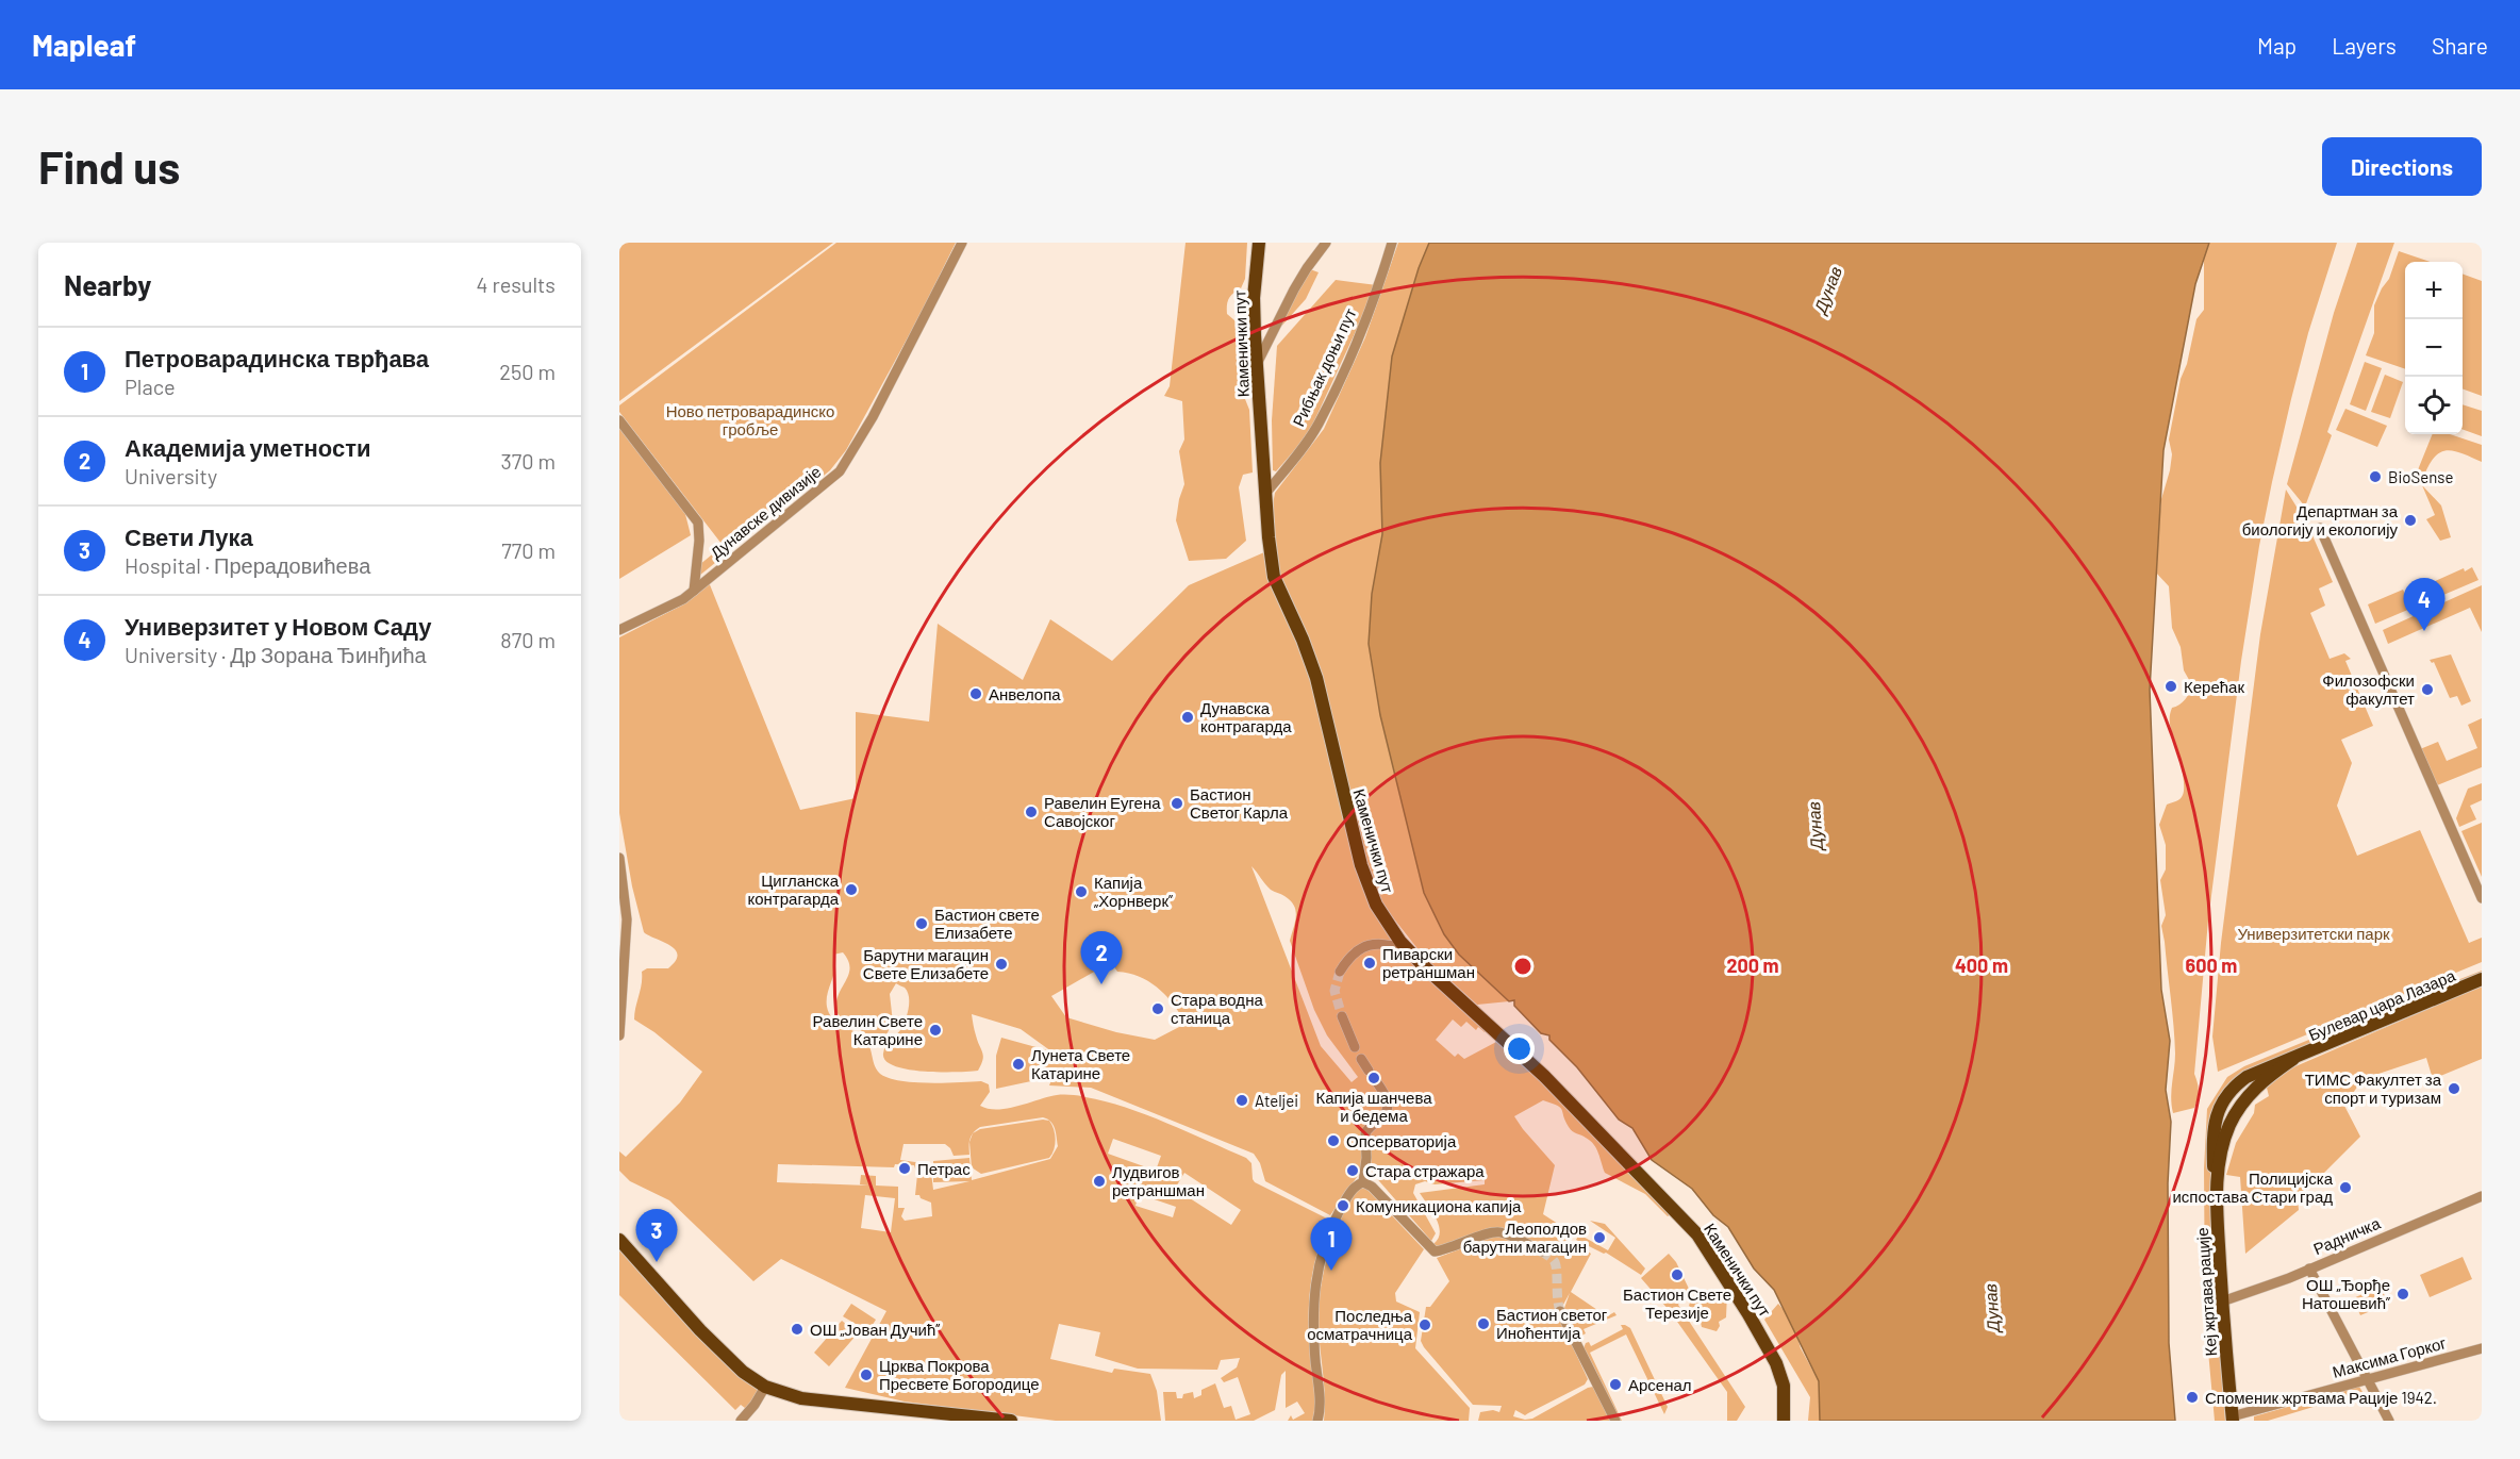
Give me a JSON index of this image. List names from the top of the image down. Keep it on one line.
{"streets":{"main road":["Каменички пут","Булевар цара Лазара","Кеј жртава рације"],"street":["Рибњак доњи пут","Дунавске дивизије","Радничка","Максима Горког"]},"crossings":[["Каменички пут","Рибњак доњи пут"],["Булевар цара Лазара","Кеј жртава рације"],["Радничка","Кеј жртава рације"],["Кеј жртава рације","Максима Горког"]],"water":["Дунав"],"parks":["Ново петроварадинско гробље","Универзитетски парк"],"places":["BioSense","Департман за биологију и екологију","Керећак","Филозофски факултет","Анвелопа","Дунавска контрагарда","Бастион Светог Карла","Равелин Еугена Савојског","Цигланска контрагарда","Капија „Хорнверк”","Бастион свете Елизабете","Пиварски ретраншман","Барутни магацин Свете Елизабете","Стара водна станица","Равелин Свете Катарине","Лунета Свете Катарине","Капија шанчева и бедема","ТИМС Факултет за спорт и туризам","Ateljei","Опсерваторија","Петрас","Стара стражара","Лудвигов ретраншман","Полицијска испостава Стари град","Комуникациона капија","Леополдов барутни магацин","Бастион Свете Терезије","ОШ „Ђорђе Натошевић”","Бастион светог Иноћентија","Последња осматрачница","ОШ „Јован Дучић”","Црква Покрова Пресвете Богородице","Арсенал","Споменик жртвама Рације 1942."],"page":{"header":"Mapleaf","nav":["Map","Layers","Share"],"buttons":"Directions","title":"Find us","heading":["Nearby","4 results"],"map_buttons":["+","−"],"list":[{"mark":"1","name":"Петроварадинска тврђава","note":"Place","value":"250 m"},{"mark":"2","name":"Академија уметности","note":"University","value":"370 m"},{"mark":"3","name":"Свети Лука","note":"Hospital · Прерадовићева","value":"770 m"},{"mark":"4","name":"Универзитет у Новом Саду","note":"University · Др Зорана Ђинђића","value":"870 m"}],"pins":["4","2","3","1"]},"rings":["200 m","400 m","600 m"]}
